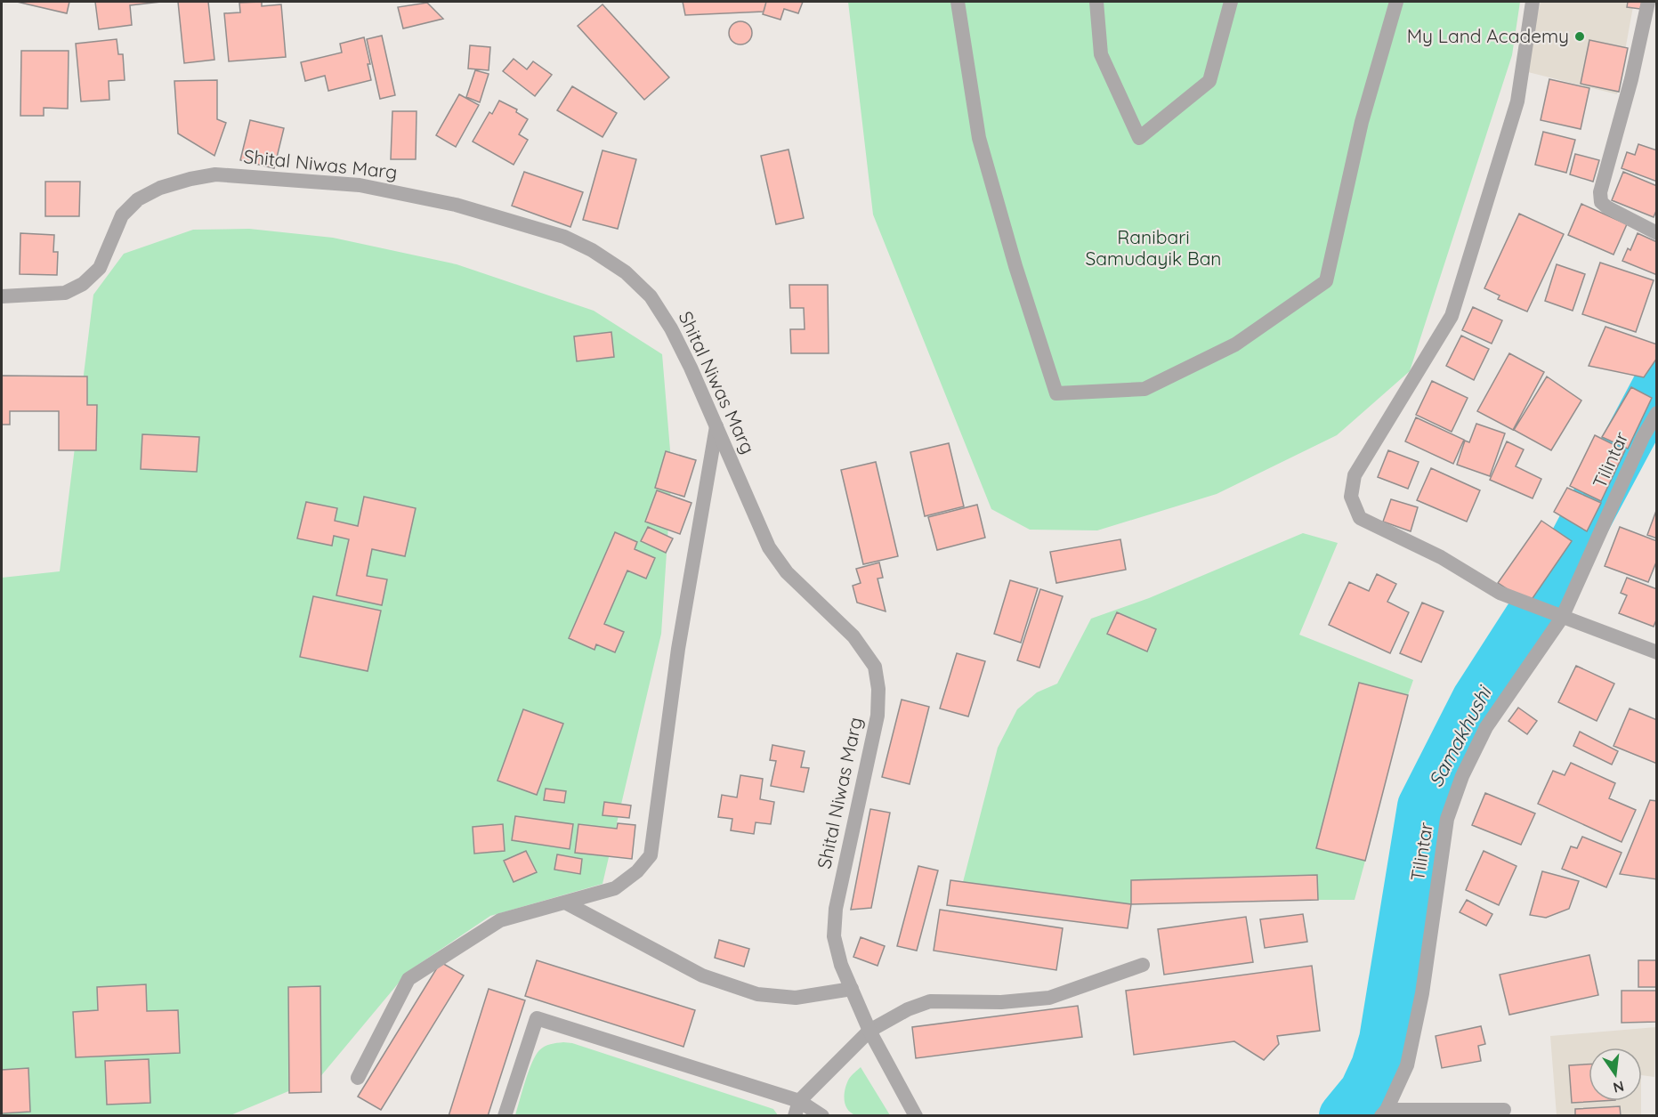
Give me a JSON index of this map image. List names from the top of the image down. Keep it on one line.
{"streets":{"street":["Shital Niwas Marg","Tilintar"]},"water":["Samakhushi"],"parks":["Ranibari Samudayik Ban"],"places":["My Land Academy"],"north":"bottom"}
